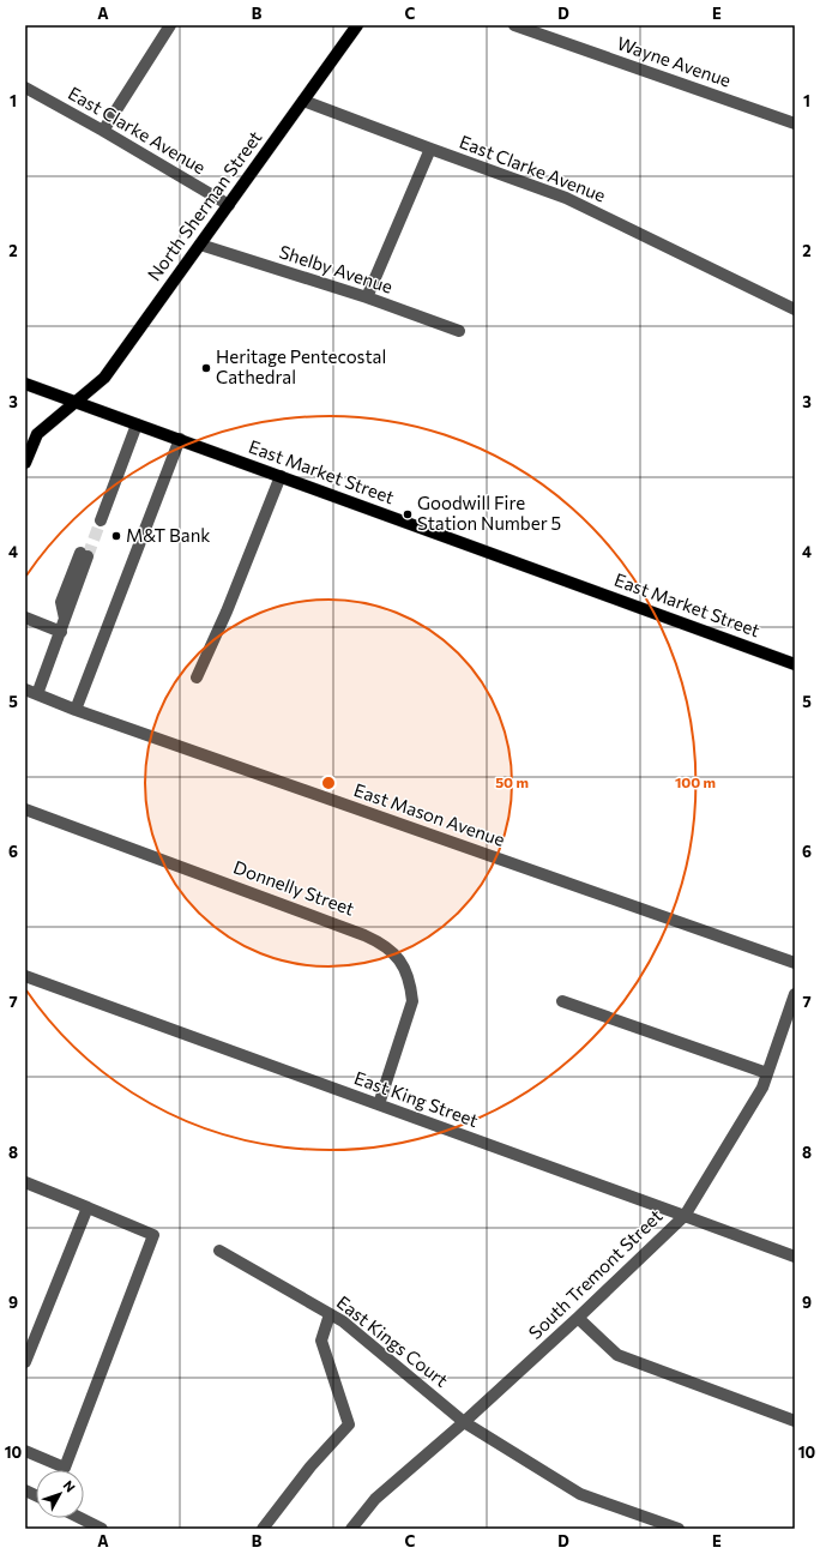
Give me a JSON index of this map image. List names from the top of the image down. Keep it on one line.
{"streets":{"main road":["North Sherman Street","East Market Street"],"street":["Wayne Avenue","East Clarke Avenue","Shelby Avenue","East Mason Avenue","Donnelly Street","East King Street","South Tremont Street","East Kings Court"]},"crossings":[["East Clarke Avenue","North Sherman Street"],["North Sherman Street","Shelby Avenue"],["North Sherman Street","East Market Street"],["Donnelly Street","East King Street"],["East King Street","South Tremont Street"],["South Tremont Street","East Kings Court"]],"places":["Heritage Pentecostal Cathedral","Goodwill Fire Station Number 5","M&T Bank"],"north":"top right","grid":{"columns":["A","B","C","D","E"],"rows":["1","2","3","4","5","6","7","8","9","10"]},"rings":["50 m","100 m"]}
